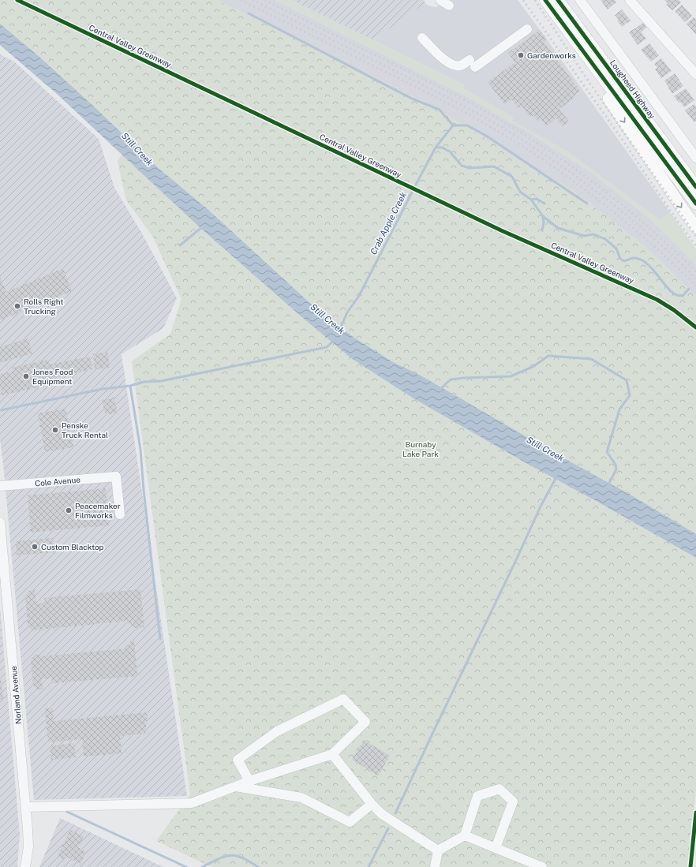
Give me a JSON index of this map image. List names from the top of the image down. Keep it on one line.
{"streets":{"main road":["Lougheed Highway"],"street":["Cole Avenue","Norland Avenue"],"cycle path":["Central Valley Greenway"]},"water":["Still Creek","Crab Apple Creek"],"parks":["Burnaby Lake Park"],"places":["Gardenworks","Rolls Right Trucking","Jones Food Equipment","Penske Truck Rental","Peacemaker Filmworks","Custom Blacktop"]}
